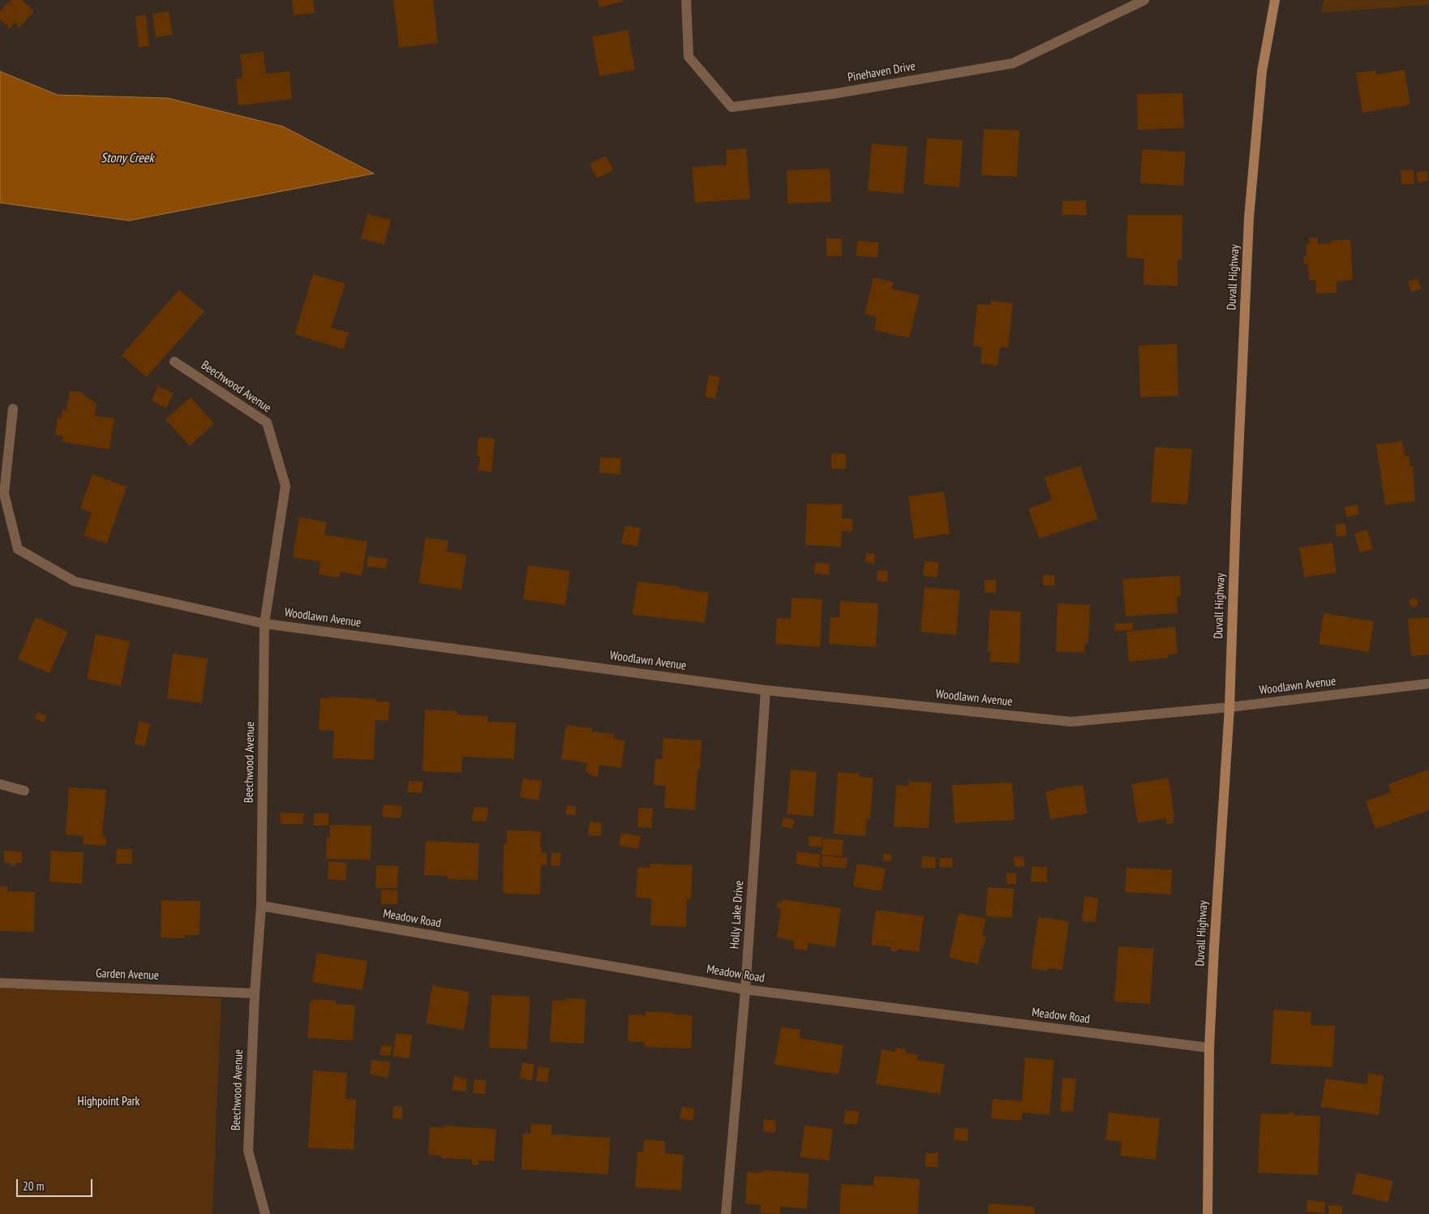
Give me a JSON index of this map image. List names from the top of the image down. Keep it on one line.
{"streets":{"street":["Pinehaven Drive","Duvall Highway","Beechwood Avenue","Woodlawn Avenue","Holly Lake Drive","Meadow Road","Garden Avenue"]},"crossings":[["Duvall Highway","Woodlawn Avenue"],["Duvall Highway","Meadow Road"],["Beechwood Avenue","Woodlawn Avenue"],["Beechwood Avenue","Meadow Road"],["Beechwood Avenue","Garden Avenue"],["Woodlawn Avenue","Holly Lake Drive"],["Holly Lake Drive","Meadow Road"]],"water":["Stony Creek"],"parks":["Highpoint Park"],"scale_bar":"20 m"}
